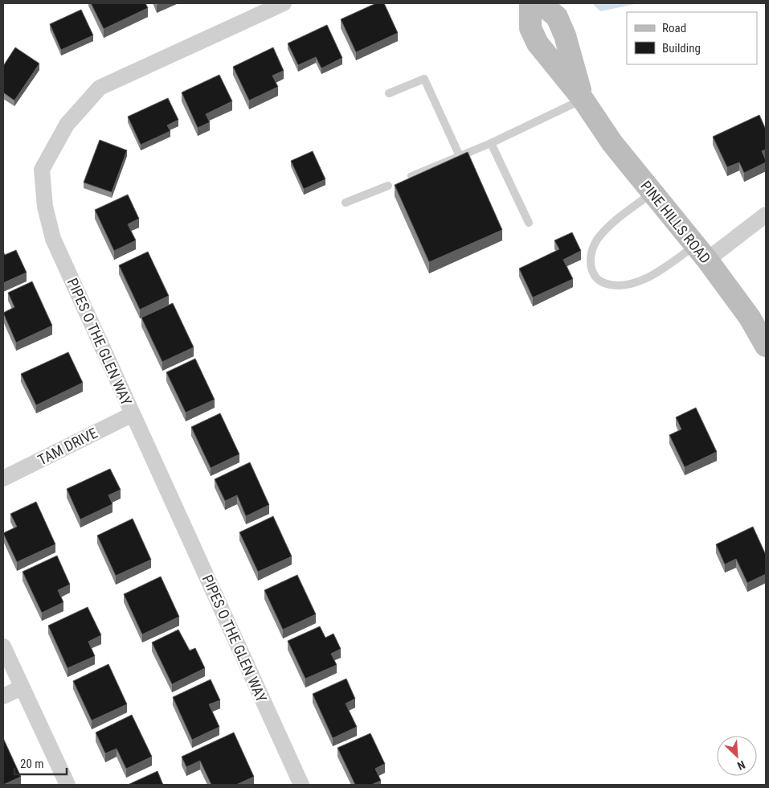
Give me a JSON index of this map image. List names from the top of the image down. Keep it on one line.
{"streets":{"main road":["PINE HILLS ROAD"],"street":["PIPES O THE GLEN WAY","TAM DRIVE"]},"crossings":[["PIPES O THE GLEN WAY","TAM DRIVE"]],"legend":["Road","Building"],"scale_bar":"20 m","north":"bottom right"}
